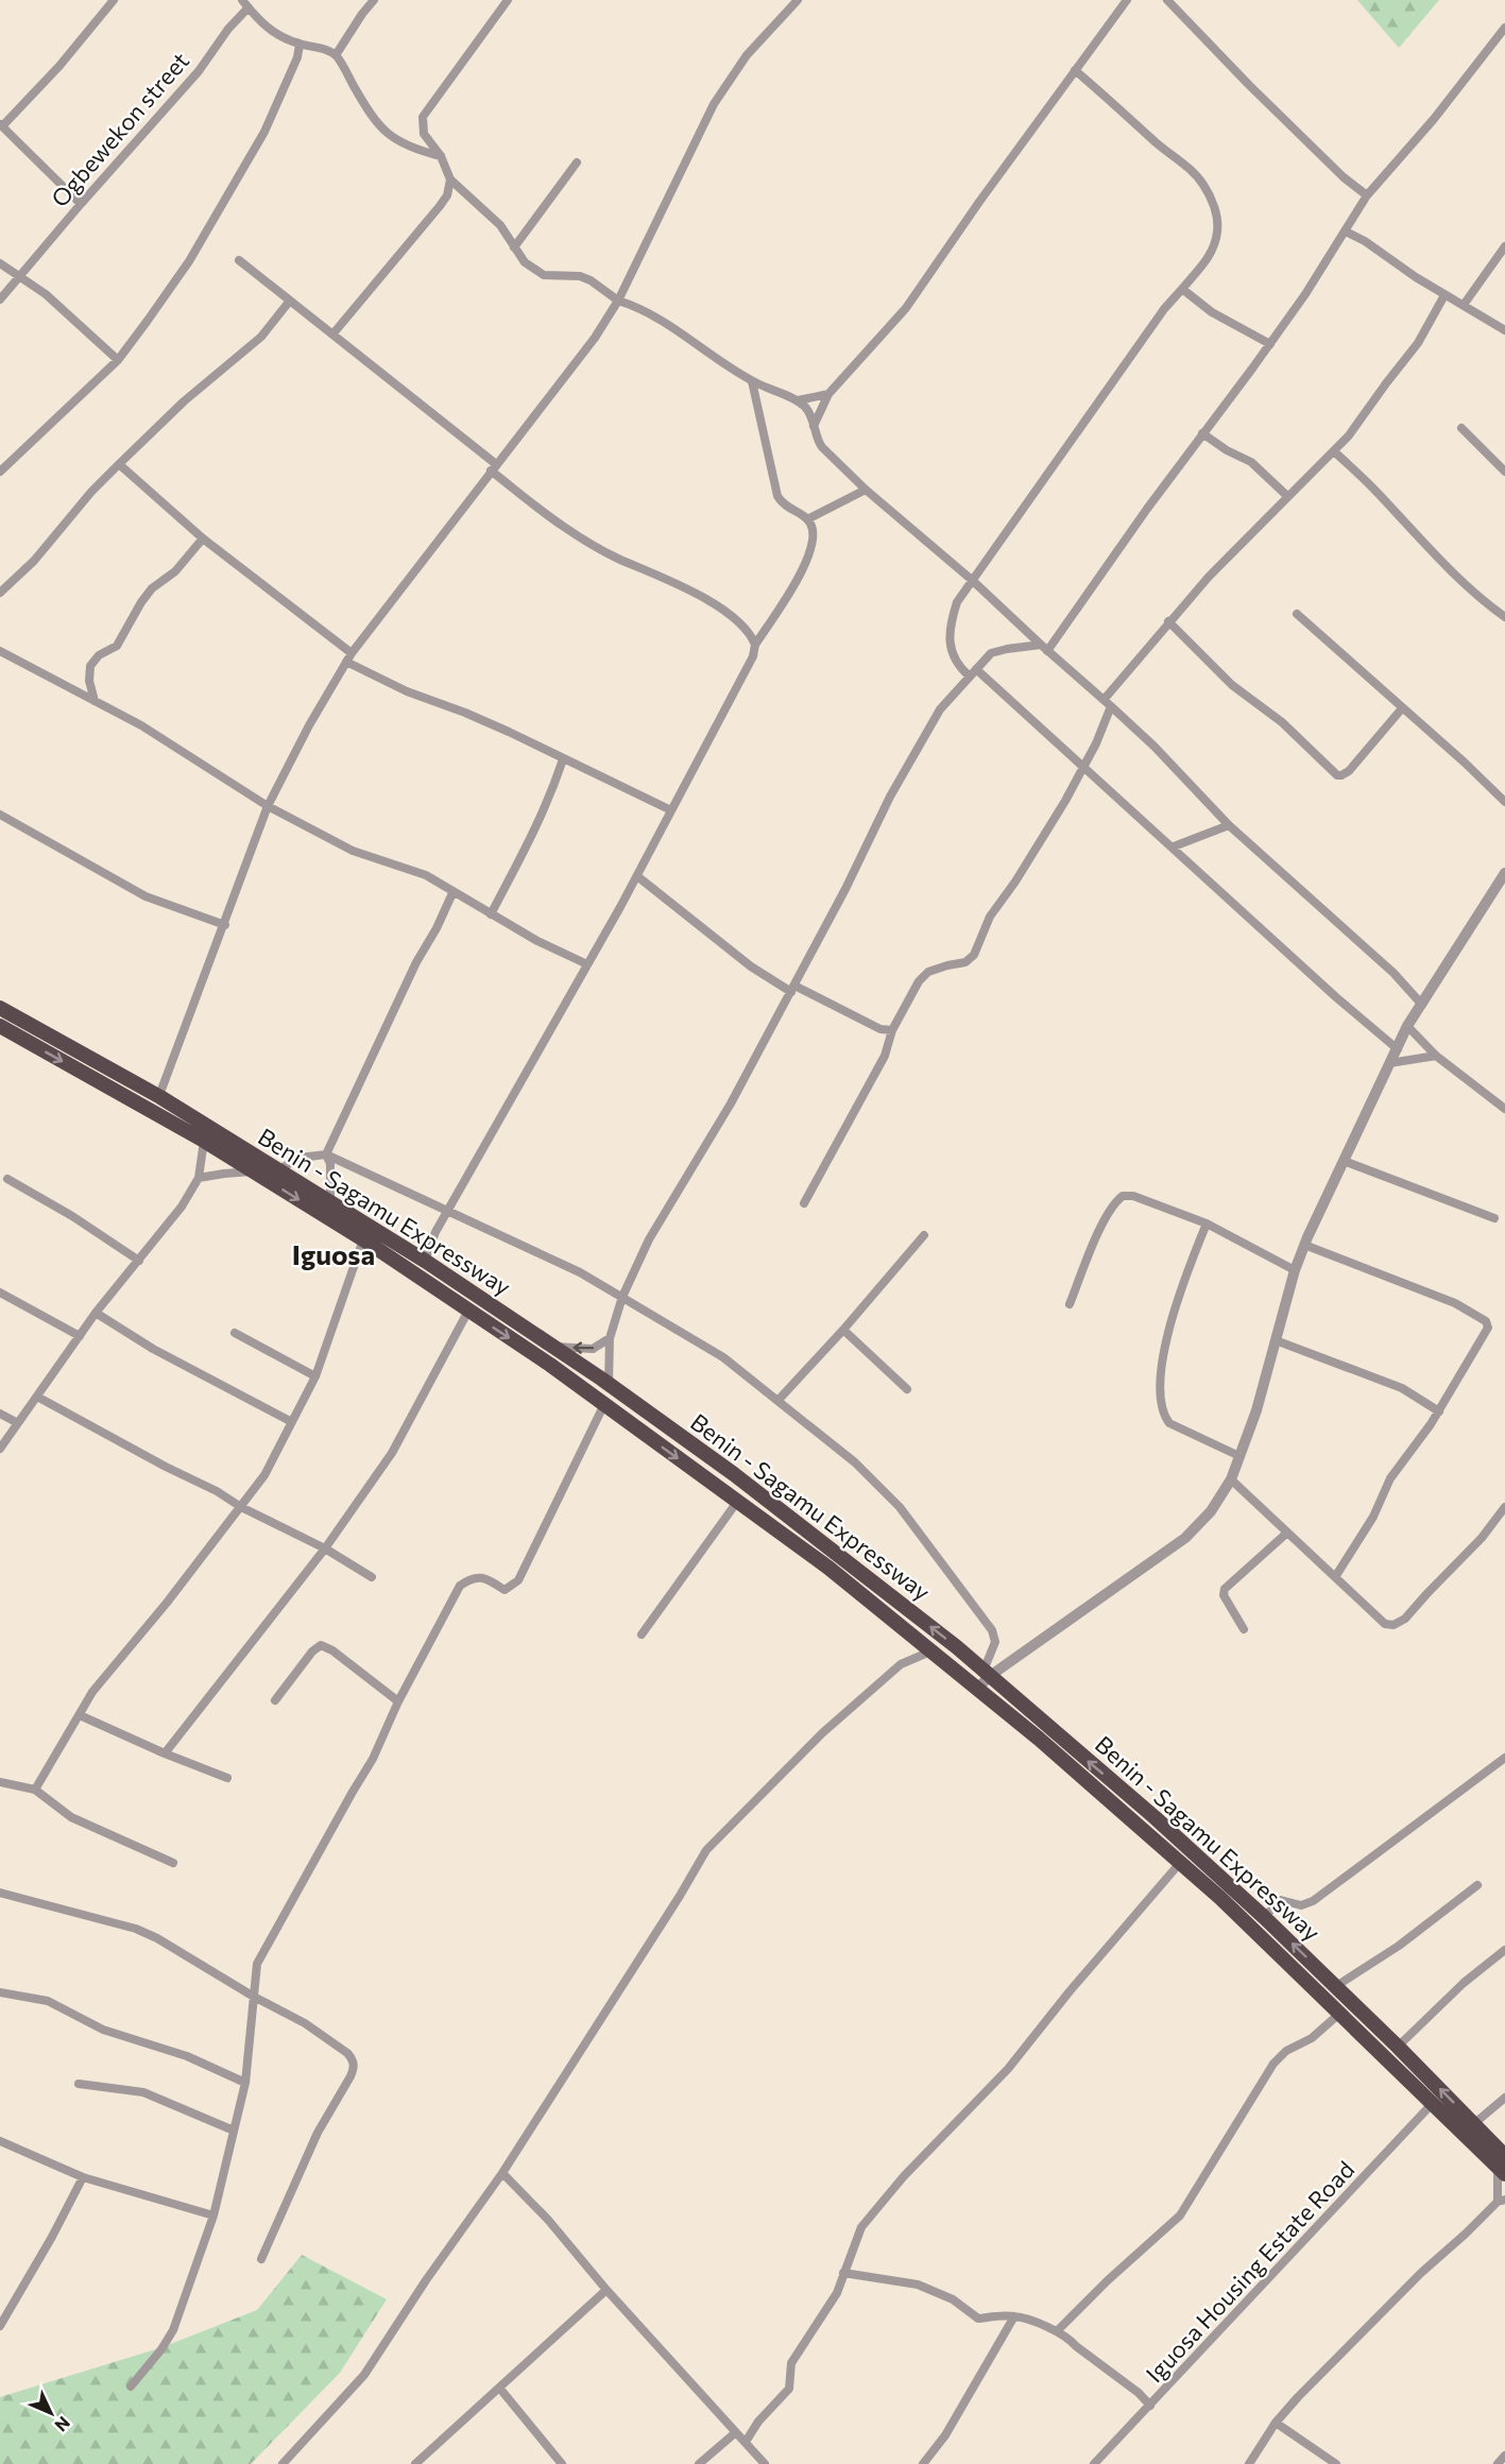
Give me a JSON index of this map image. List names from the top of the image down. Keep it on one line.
{"streets":{"highway":["Benin - Sagamu Expressway"],"street":["Ogbewekon street","Iguosa Housing Estate Road"]},"districts":["Iguosa"],"north":"bottom right"}
